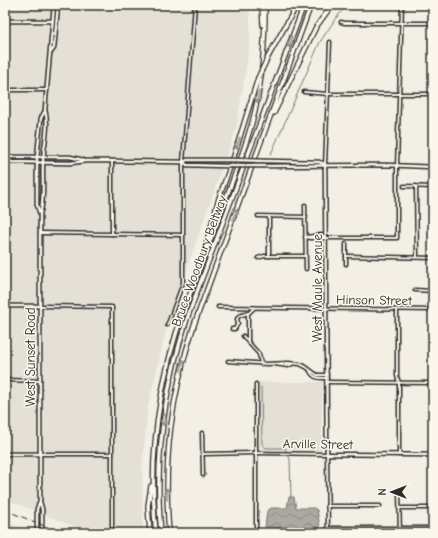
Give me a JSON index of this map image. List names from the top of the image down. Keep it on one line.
{"streets":{"highway":["Bruce Woodbury Beltway"],"main road":["West Maule Avenue","West Sunset Road","Arville Street"],"street":["Hinson Street"]},"crossings":[["West Maule Avenue","Hinson Street"],["West Maule Avenue","Arville Street"]],"north":"left"}
